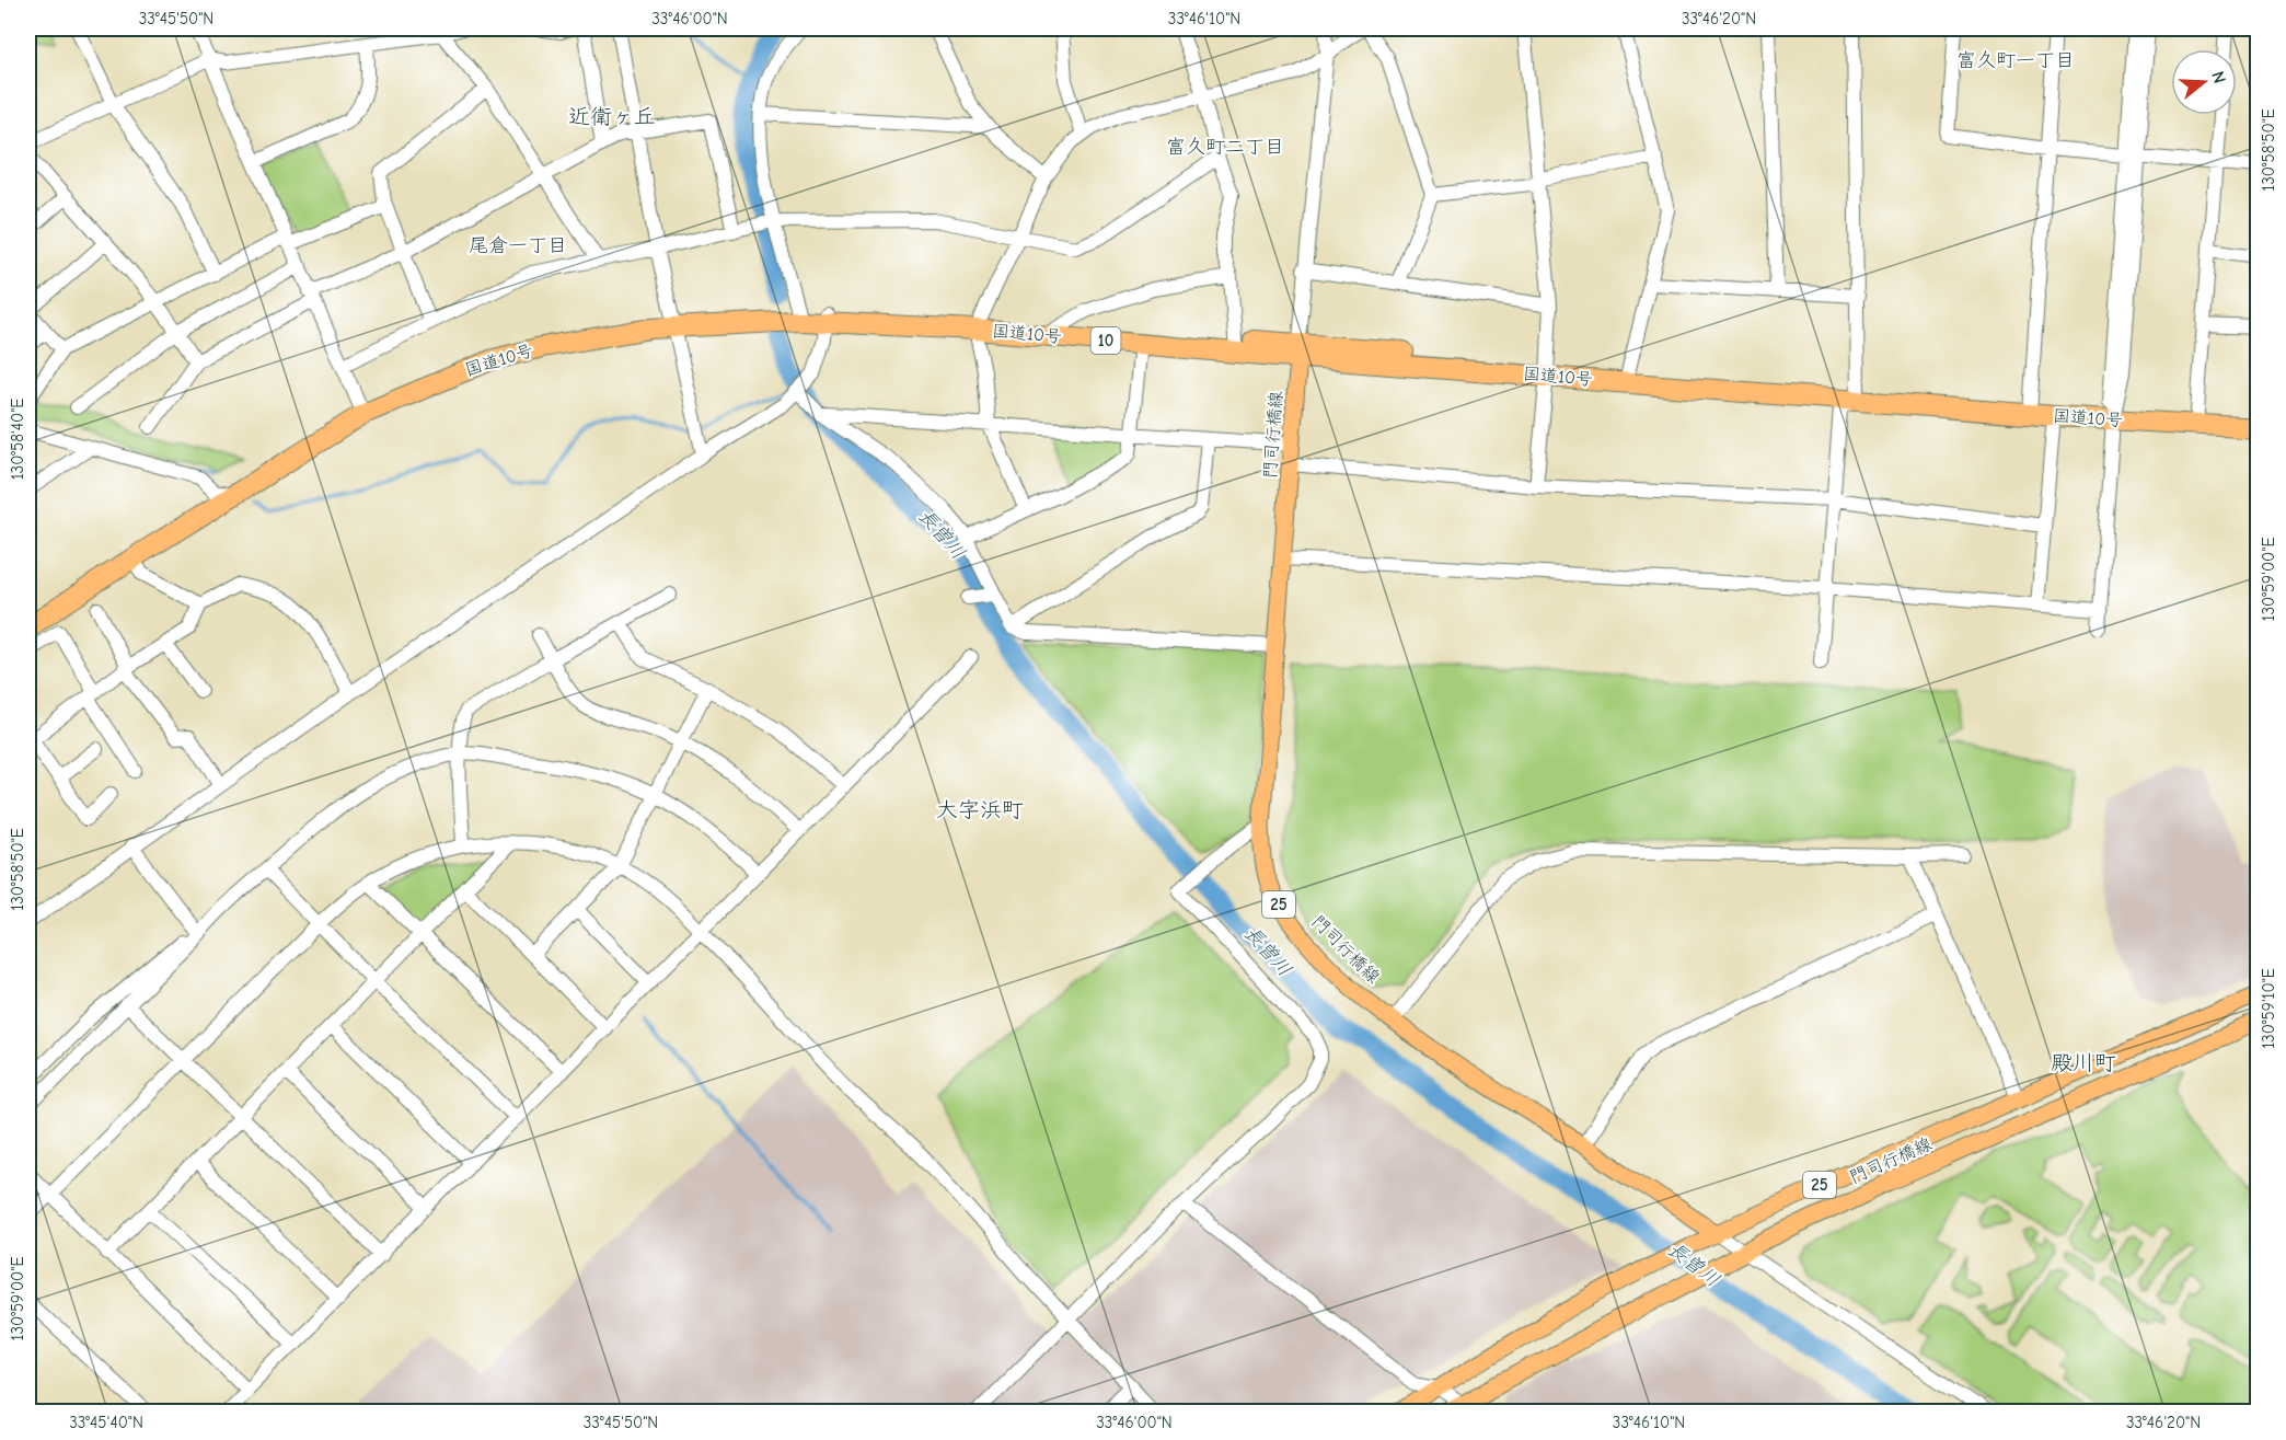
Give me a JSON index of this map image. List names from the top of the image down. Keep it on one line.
{"streets":{"highway":["国道10号","10"],"main road":["門司行橋線","25"]},"crossings":[["国道10号","門司行橋線"]],"districts":["富久町一丁目","近衛ヶ丘","富久町二丁目","尾倉一丁目","大字浜町","殿川町"],"water":["長曽川"],"north":"right","coordinates":["33°45'50\"N","33°46'00\"N","33°46'10\"N","33°46'20\"N","130°58'50\"E","130°58'40\"E","130°59'00\"E","130°59'10\"E","33°45'40\"N"]}
